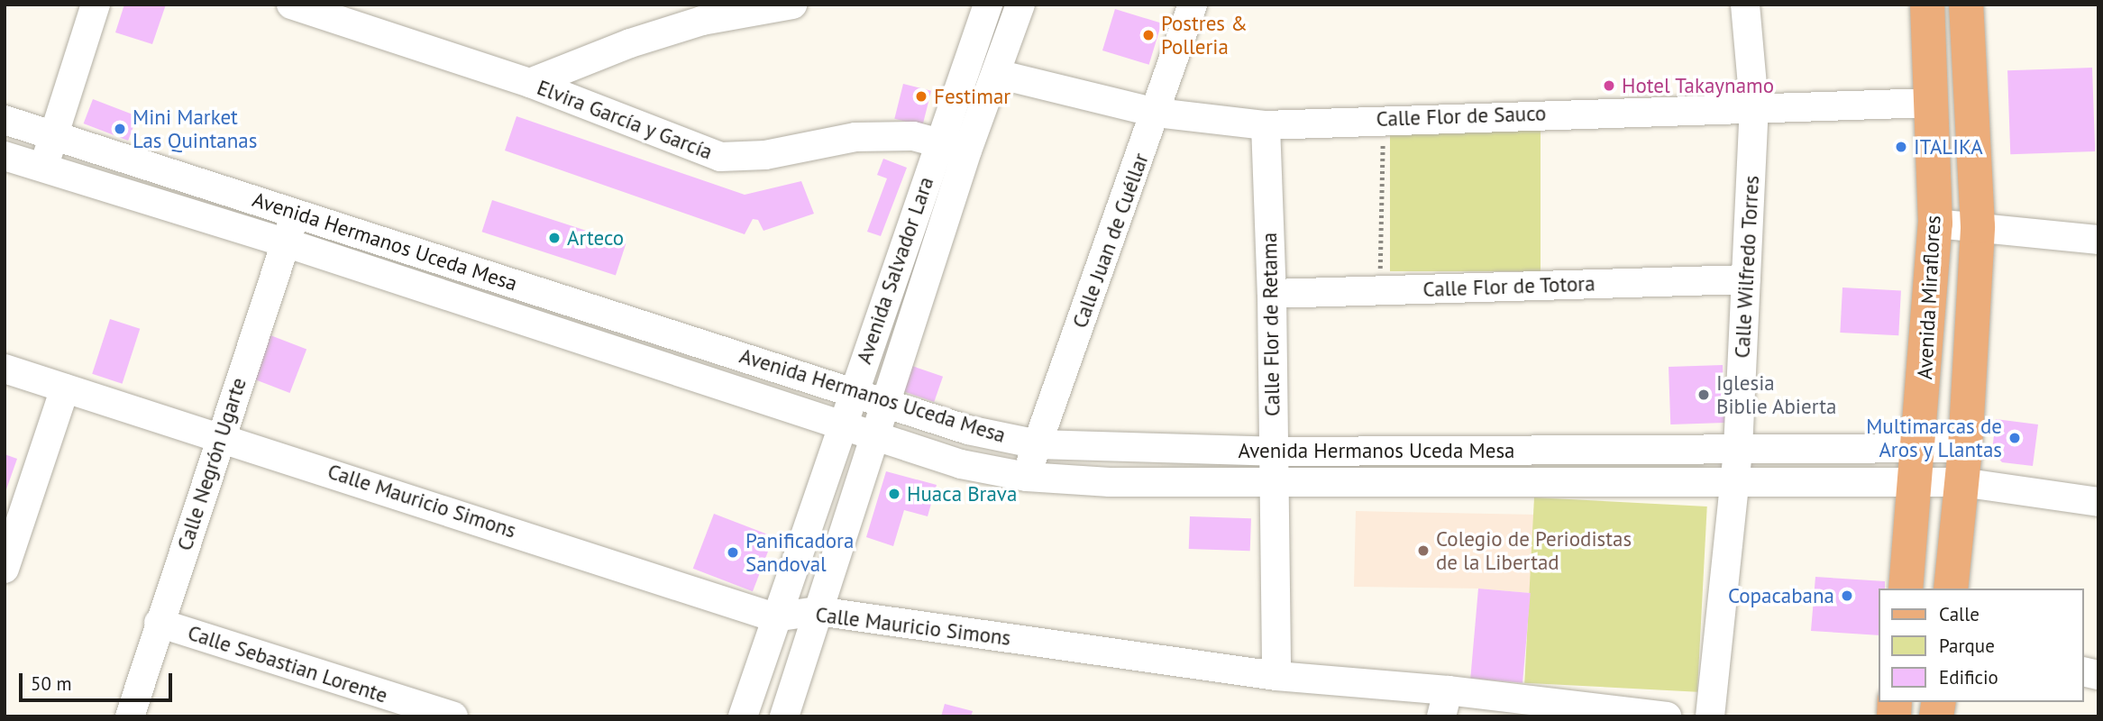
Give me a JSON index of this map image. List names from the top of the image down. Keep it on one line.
{"streets":{"main road":["Avenida Miraflores"],"street":["Calle Flor de Sauco","Elvira García y García","Calle Juan de Cuéllar","Avenida Hermanos Uceda Mesa","Calle Wilfredo Torres","Avenida Salvador Lara","Calle Flor de Totora","Calle Flor de Retama","Calle Negrón Ugarte","Calle Mauricio Simons","Calle Sebastian Lorente"]},"crossings":[["Calle Flor de Sauco","Calle Juan de Cuéllar"],["Calle Flor de Sauco","Calle Wilfredo Torres"],["Calle Flor de Sauco","Avenida Salvador Lara"],["Calle Flor de Sauco","Avenida Miraflores"],["Calle Flor de Sauco","Calle Flor de Retama"],["Elvira García y García","Avenida Salvador Lara"],["Calle Juan de Cuéllar","Avenida Hermanos Uceda Mesa"],["Avenida Hermanos Uceda Mesa","Calle Wilfredo Torres"],["Avenida Hermanos Uceda Mesa","Avenida Salvador Lara"],["Avenida Hermanos Uceda Mesa","Avenida Miraflores"],["Avenida Hermanos Uceda Mesa","Calle Flor de Retama"],["Avenida Hermanos Uceda Mesa","Calle Negrón Ugarte"],["Calle Wilfredo Torres","Calle Flor de Totora"],["Avenida Salvador Lara","Calle Mauricio Simons"],["Calle Flor de Totora","Calle Flor de Retama"],["Calle Flor de Retama","Calle Mauricio Simons"],["Calle Negrón Ugarte","Calle Mauricio Simons"],["Calle Negrón Ugarte","Calle Sebastian Lorente"]],"places":["Postres & Polleria","Hotel Takaynamo","Festimar","Mini Market Las Quintanas","ITALIKA","Arteco","Iglesia Biblie Abierta","Multimarcas de Aros y Llantas","Huaca Brava","Colegio de Periodistas de la Libertad","Panificadora Sandoval","Copacabana"],"legend":["Calle","Parque","Edificio"],"scale_bar":"50 m"}
